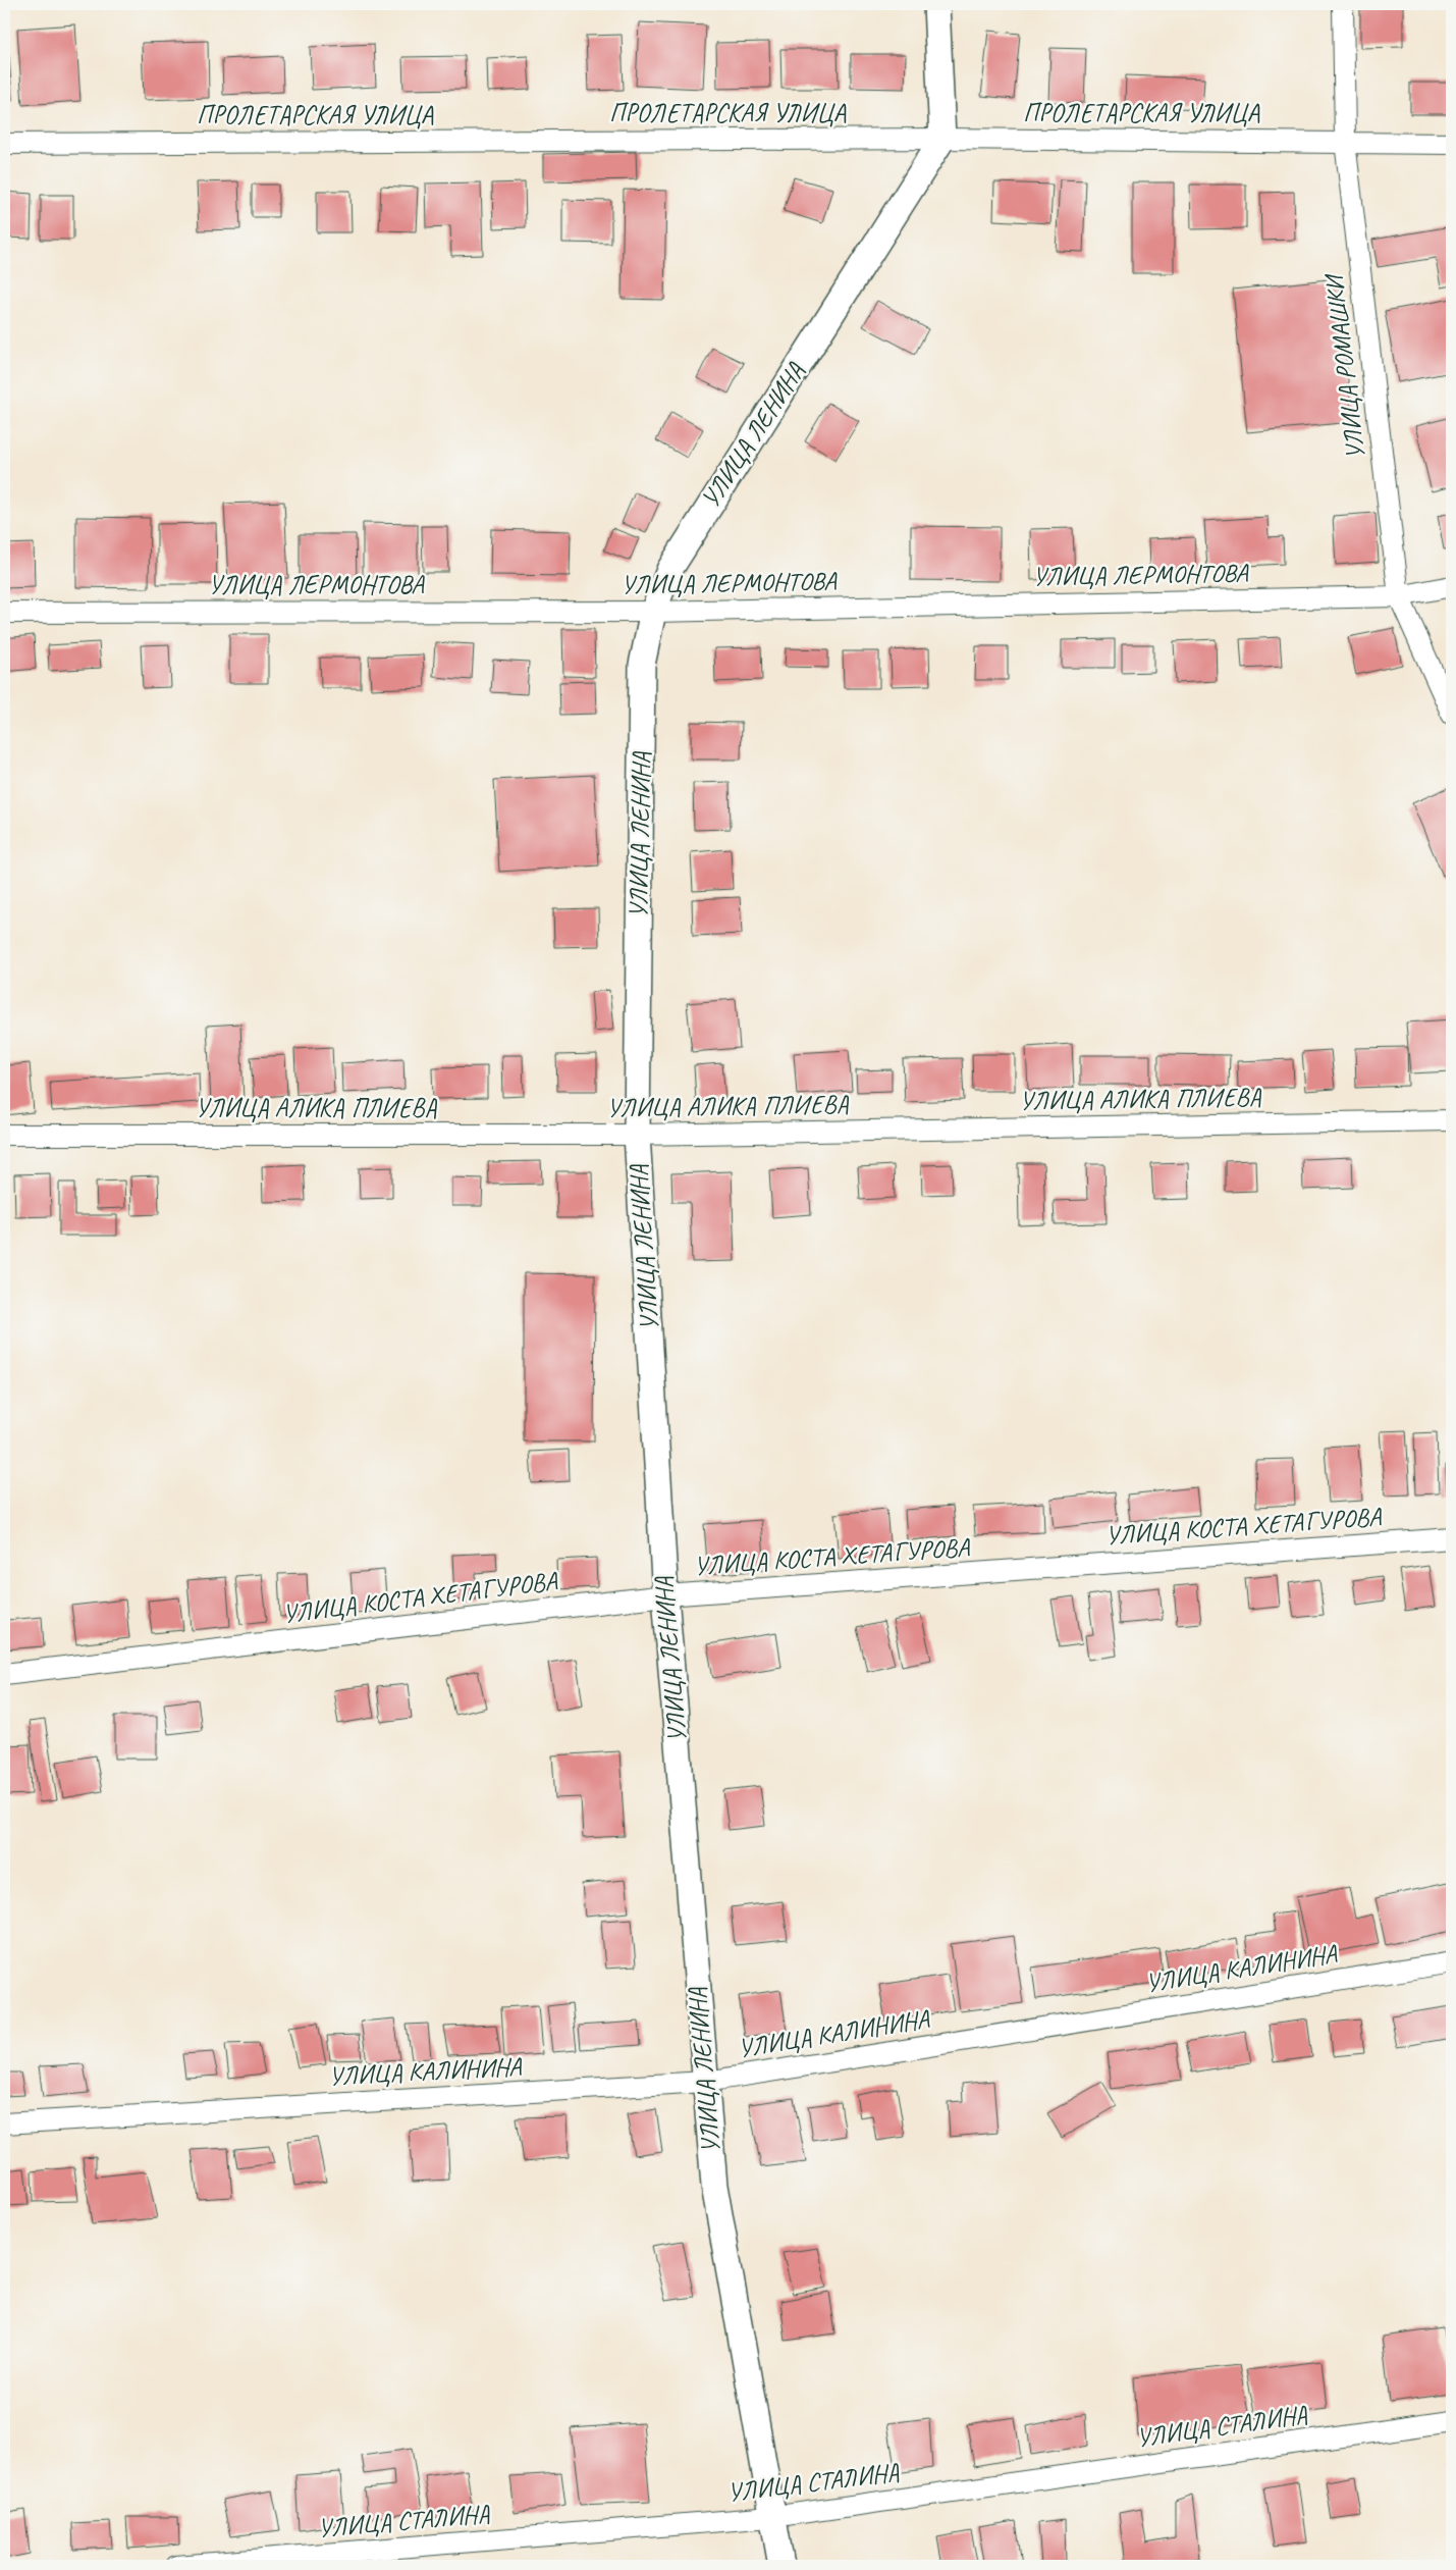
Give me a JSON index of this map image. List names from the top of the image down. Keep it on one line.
{"streets":{"street":["ПРОЛЕТАРСКАЯ УЛИЦА","УЛИЦА РОМАШКИ","УЛИЦА ЛЕНИНА","УЛИЦА ЛЕРМОНТОВА","УЛИЦА АЛИКА ПЛИЕВА","УЛИЦА КОСТА ХЕТАГУРОВА","УЛИЦА КАЛИНИНА","УЛИЦА СТАЛИНА"]},"crossings":[["ПРОЛЕТАРСКАЯ УЛИЦА","УЛИЦА РОМАШКИ"],["ПРОЛЕТАРСКАЯ УЛИЦА","УЛИЦА ЛЕНИНА"],["УЛИЦА РОМАШКИ","УЛИЦА ЛЕРМОНТОВА"],["УЛИЦА ЛЕНИНА","УЛИЦА ЛЕРМОНТОВА"],["УЛИЦА ЛЕНИНА","УЛИЦА АЛИКА ПЛИЕВА"],["УЛИЦА ЛЕНИНА","УЛИЦА КОСТА ХЕТАГУРОВА"],["УЛИЦА ЛЕНИНА","УЛИЦА КАЛИНИНА"],["УЛИЦА ЛЕНИНА","УЛИЦА СТАЛИНА"]]}
